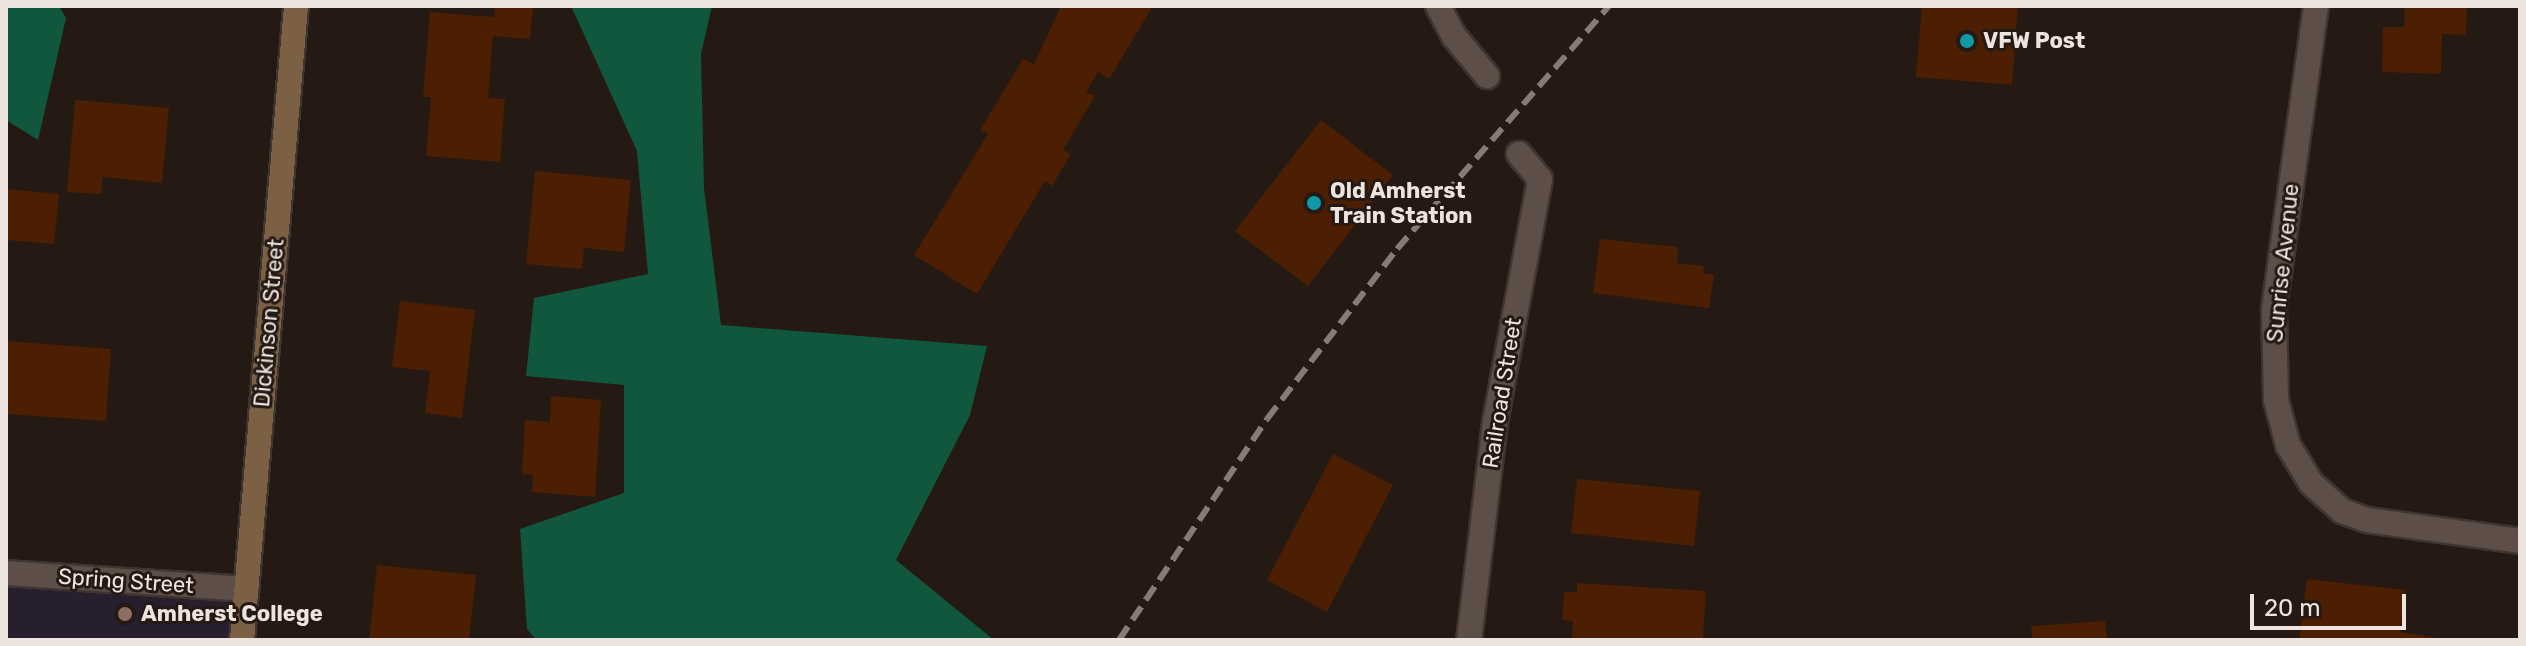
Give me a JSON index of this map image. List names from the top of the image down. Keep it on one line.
{"streets":{"main road":["Dickinson Street"],"street":["Sunrise Avenue","Railroad Street","Spring Street"]},"crossings":[["Dickinson Street","Spring Street"]],"places":["VFW Post","Old Amherst Train Station","Amherst College"],"scale_bar":"20 m"}
